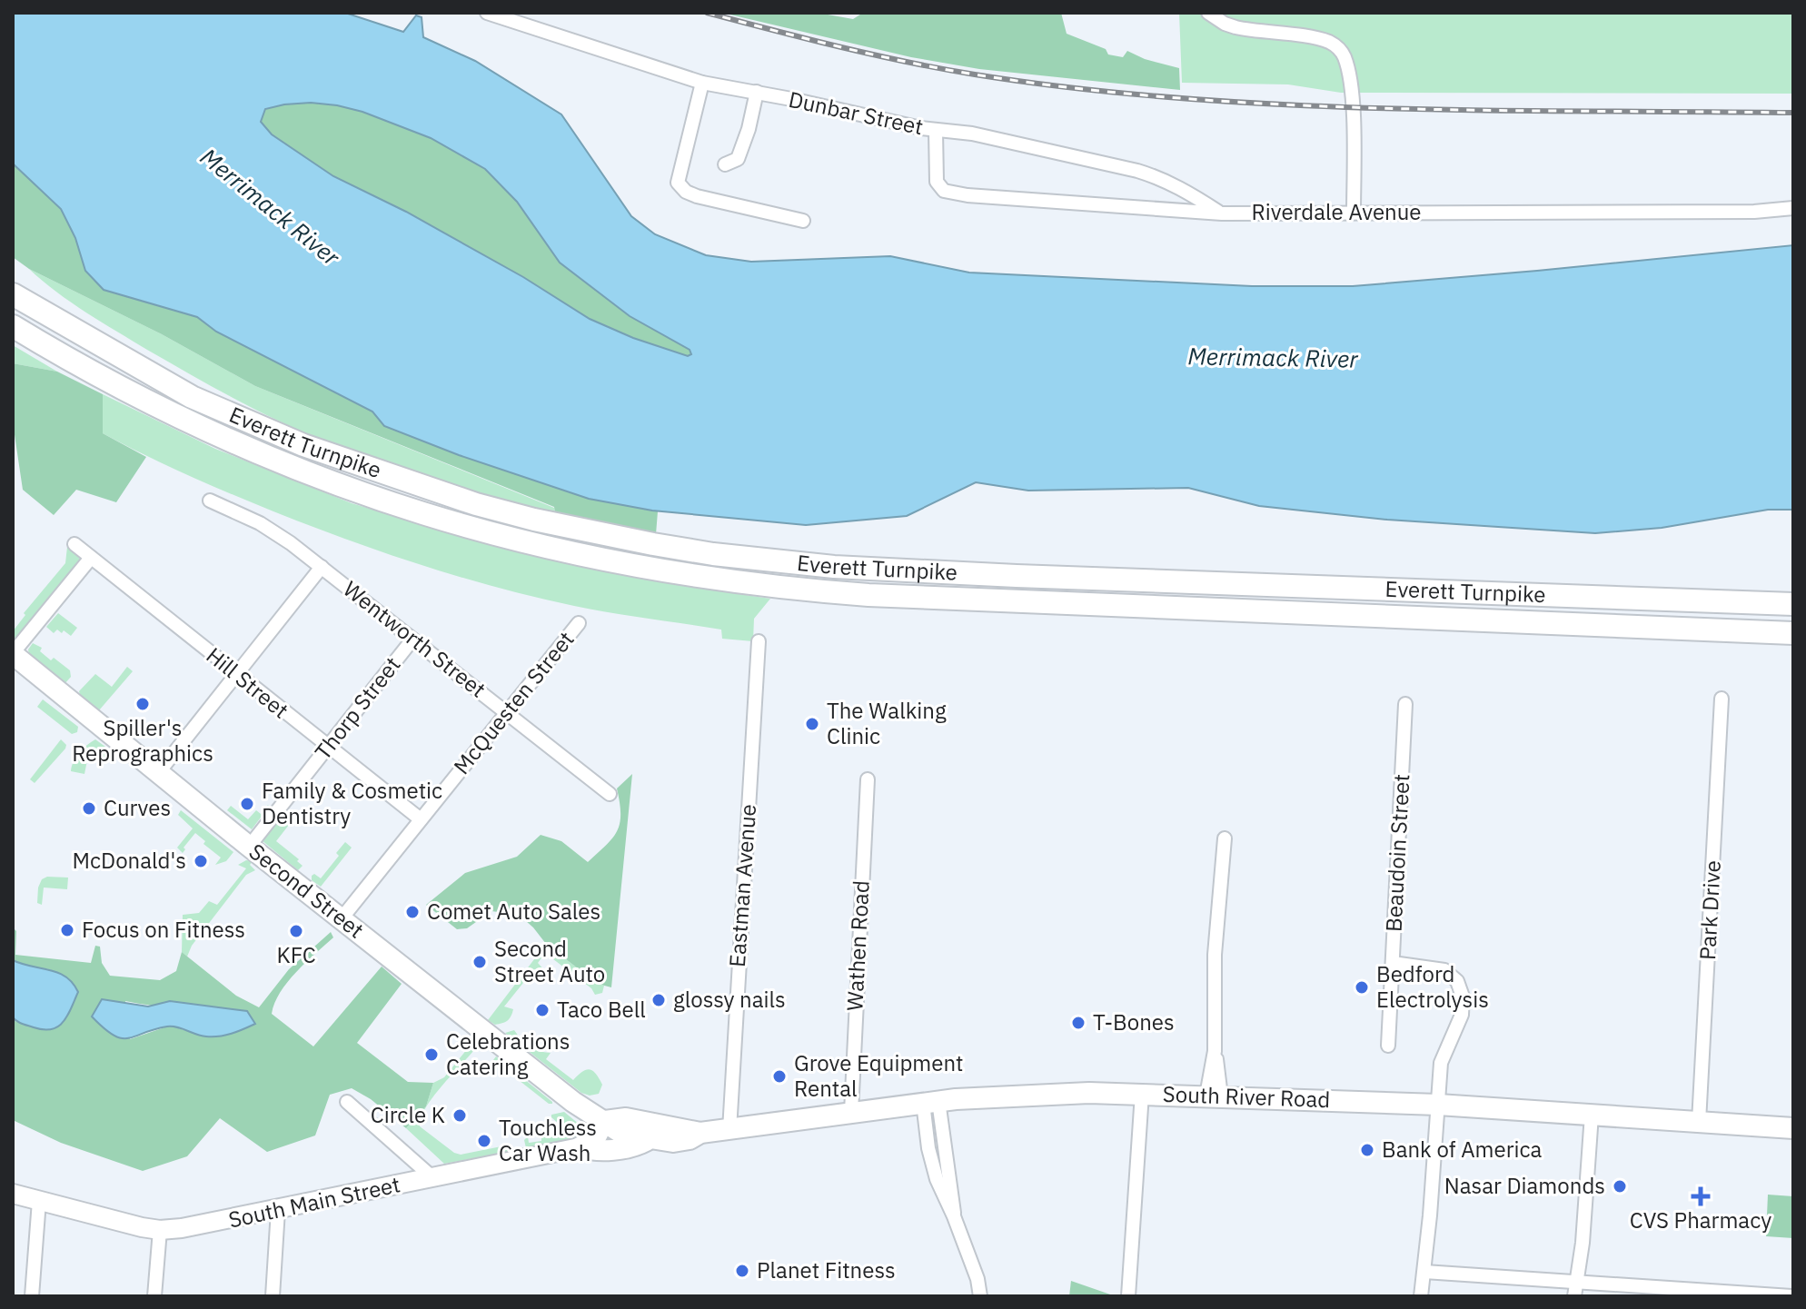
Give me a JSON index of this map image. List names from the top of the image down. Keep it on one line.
{"streets":{"highway":["Everett Turnpike"],"main road":["Second Street","South River Road","South Main Street"],"street":["Dunbar Street","Riverdale Avenue","Wentworth Street","Hill Street","McQuesten Street","Thorp Street","Beaudoin Street","Eastman Avenue","Park Drive","Wathen Road"]},"crossings":[["Dunbar Street","Riverdale Avenue"],["Wentworth Street","McQuesten Street"],["Wentworth Street","Thorp Street"],["Hill Street","McQuesten Street"],["Hill Street","Thorp Street"],["McQuesten Street","Second Street"],["Thorp Street","Second Street"],["Eastman Avenue","South River Road"],["Second Street","South River Road"],["Park Drive","South River Road"],["Wathen Road","South River Road"]],"water":["Merrimack River"],"places":{"other":["Spiller's Reprographics","The Walking Clinic","Family & Cosmetic Dentistry","Curves","McDonald's","Comet Auto Sales","Focus on Fitness","KFC","Second Street Auto","Bedford Electrolysis","glossy nails","Taco Bell","T-Bones","Celebrations Catering","Grove Equipment Rental","Circle K","Touchless Car Wash","Bank of America","Nasar Diamonds","Planet Fitness"],"health":["CVS Pharmacy"]}}
